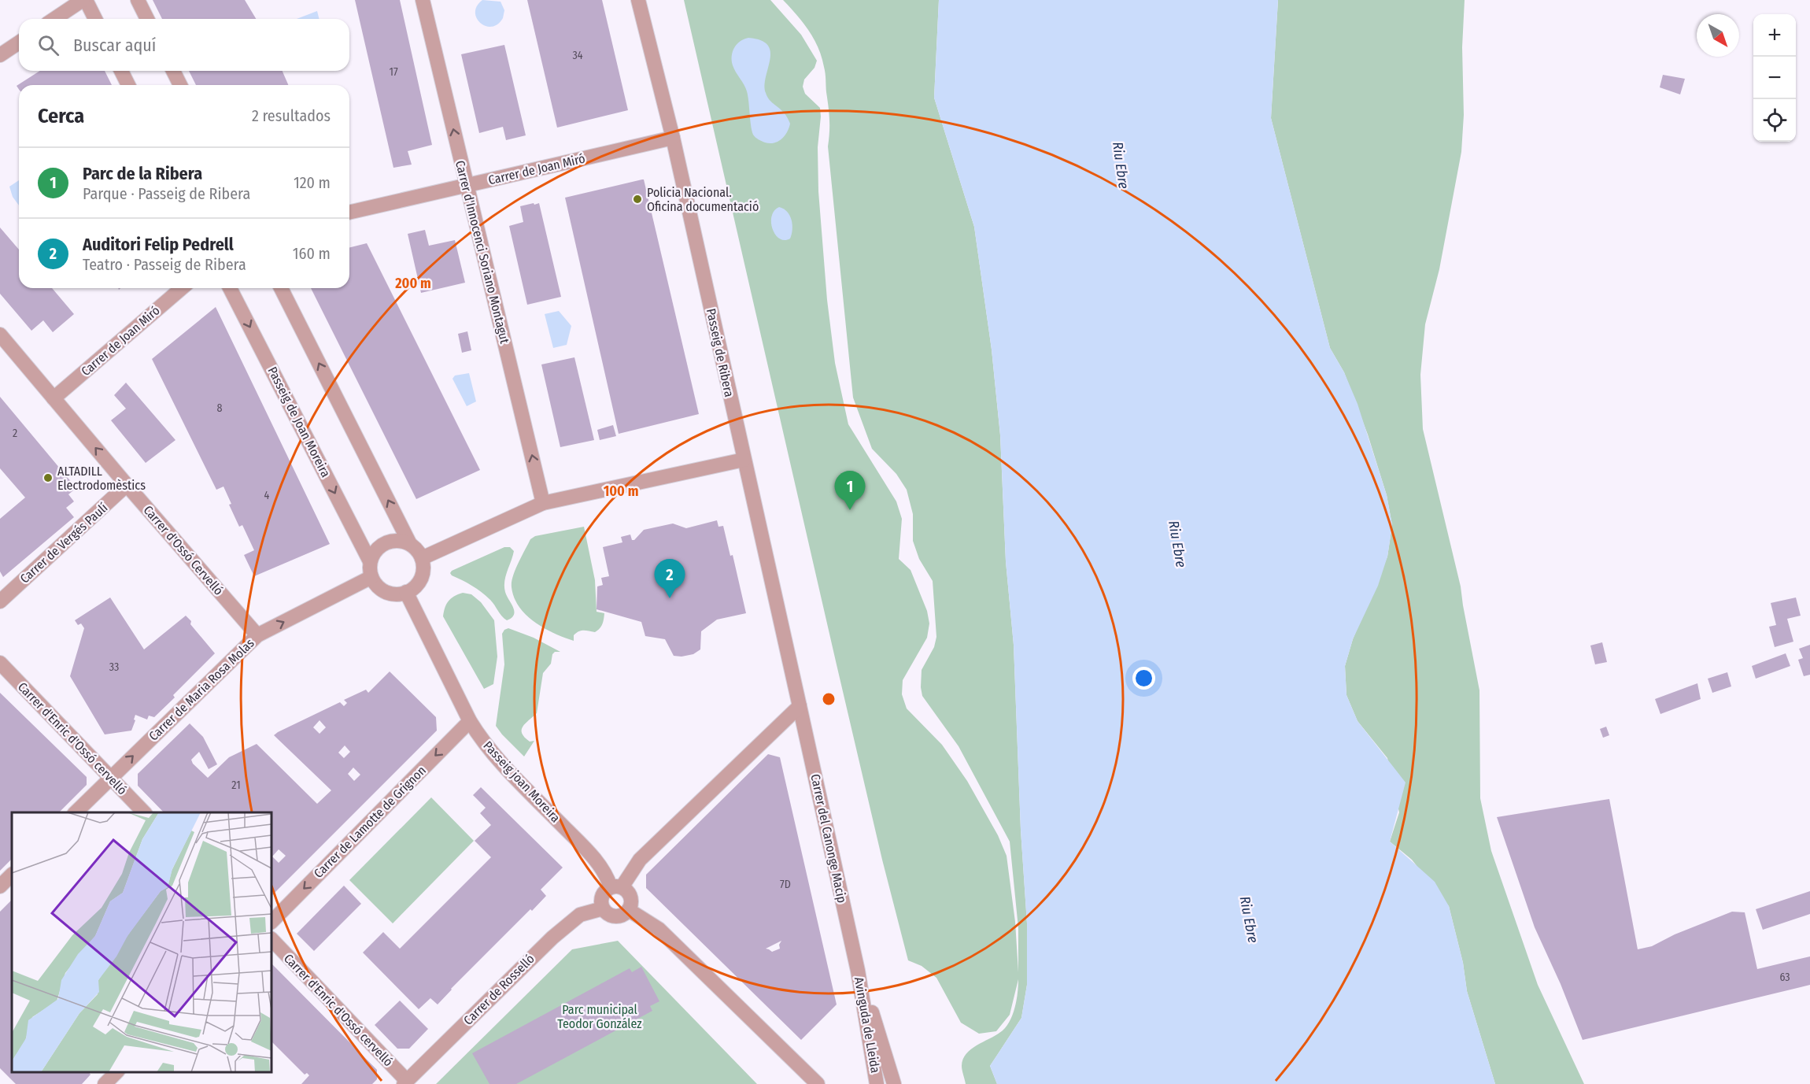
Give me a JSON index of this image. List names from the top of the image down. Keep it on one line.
{"streets":{"street":["Carrer de Joan Miró","Carrer d'Innocenci Soriano Montagut","Passeig de Ribera","Passeig de Joan Moreira","Carrer de Vergés Paulí","Carrer d'Ossó Cervelló","Carrer de Maria Rosa Molas","Carrer d'Enric d'Ossó cervelló","Passeig joan Moreira","Carrer de Lamotte de Grignon","Carrer del Canonge Macip","Carrer de Rosselló","Avinguda de Lleida"]},"crossings":[["Carrer de Joan Miró","Carrer d'Innocenci Soriano Montagut"],["Carrer de Joan Miró","Passeig de Ribera"],["Carrer de Joan Miró","Carrer d'Ossó Cervelló"],["Passeig de Ribera","Carrer del Canonge Macip"],["Passeig de Joan Moreira","Carrer de Maria Rosa Molas"],["Passeig de Joan Moreira","Passeig joan Moreira"],["Carrer de Vergés Paulí","Carrer d'Ossó Cervelló"],["Carrer d'Ossó Cervelló","Carrer de Maria Rosa Molas"],["Carrer de Maria Rosa Molas","Carrer d'Enric d'Ossó cervelló"],["Carrer de Maria Rosa Molas","Passeig joan Moreira"],["Carrer d'Enric d'Ossó cervelló","Carrer de Rosselló"],["Passeig joan Moreira","Carrer de Lamotte de Grignon"],["Passeig joan Moreira","Carrer de Rosselló"],["Carrer del Canonge Macip","Avinguda de Lleida"]],"one_way":["Carrer d'Innocenci Soriano Montagut","Carrer de Maria Rosa Molas","Carrer de Lamotte de Grignon"],"water":["Riu Ebre"],"parks":["Parc municipal Teodor González"],"places":["Policia Nacional. Oficina documentació","ALTADILL Electrodomèstics"],"house_numbers":["34","17","8","2","4","33","21","7D","63"],"north":"bottom right","page":{"map_buttons":["+","−"],"search":"Buscar aquí","heading":["Cerca","2 resultados"],"list":[{"mark":"1","name":"Parc de la Ribera","note":"Parque · Passeig de Ribera","value":"120 m"},{"mark":"2","name":"Auditori Felip Pedrell","note":"Teatro · Passeig de Ribera","value":"160 m"}],"pins":["1","2"]},"rings":["200 m","100 m"]}
